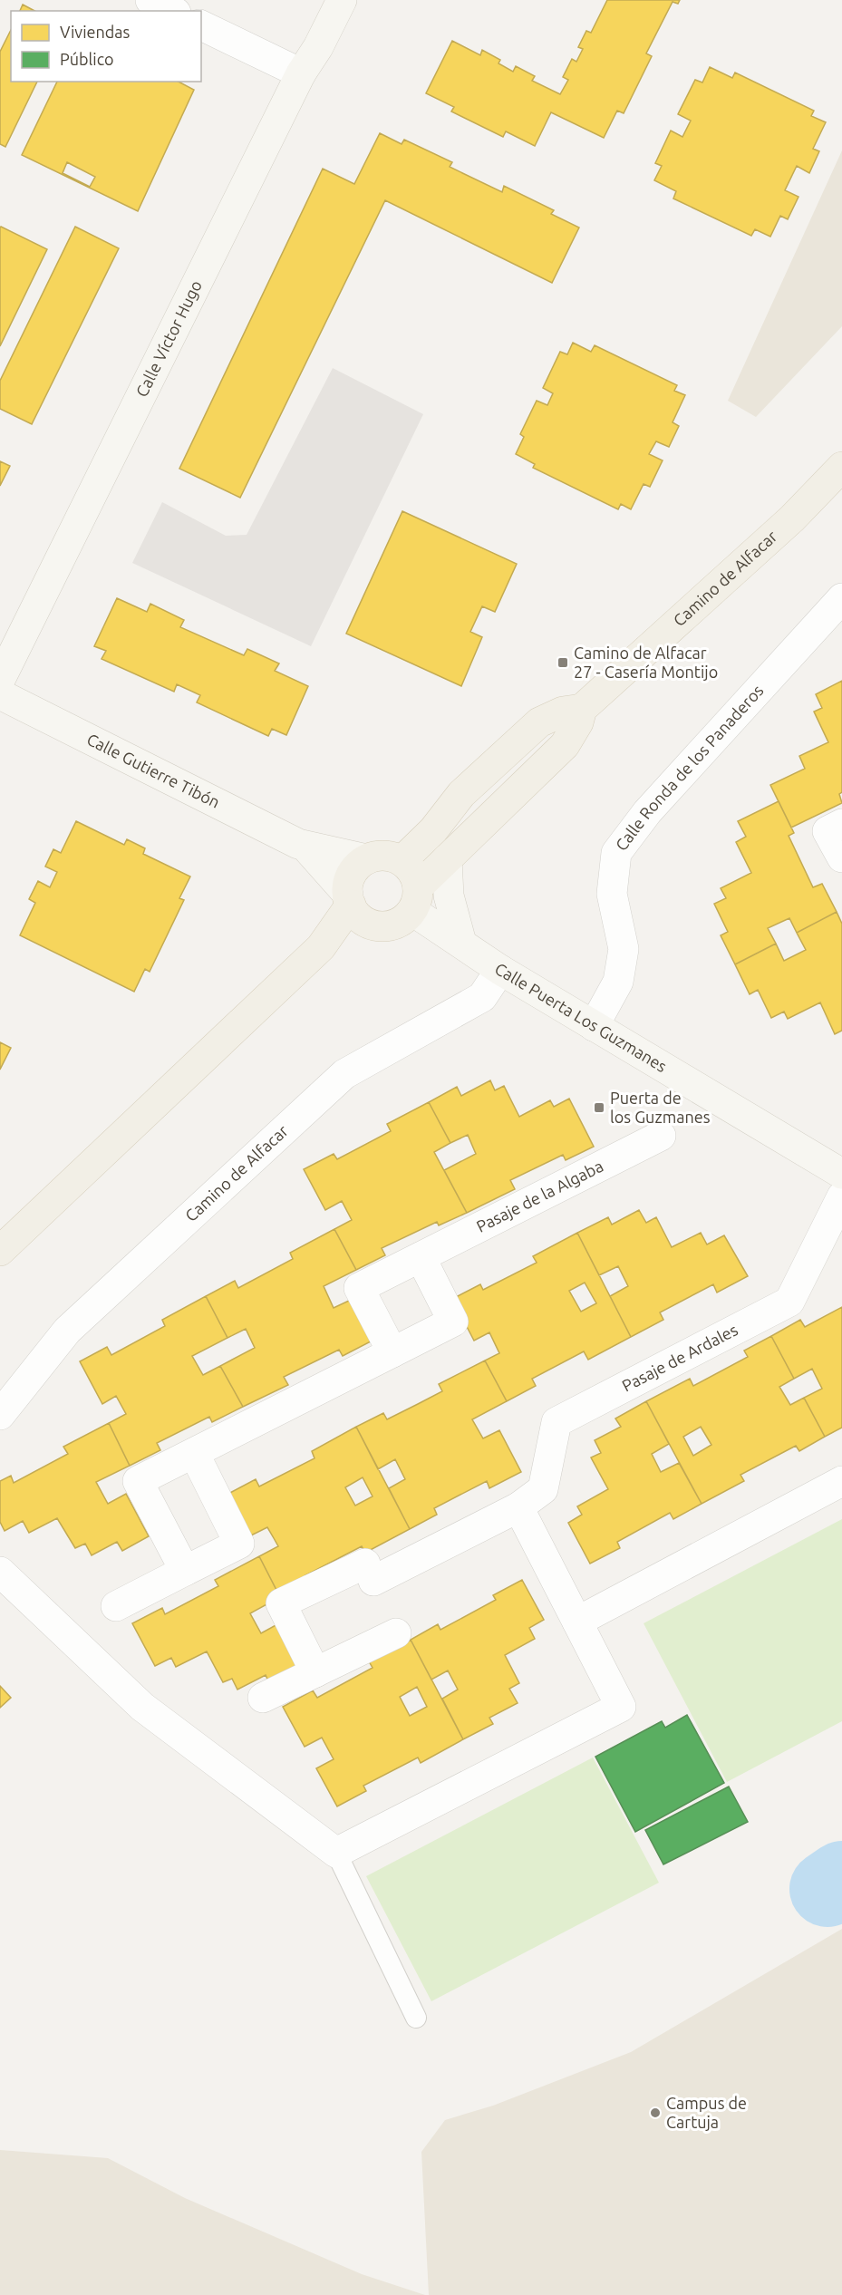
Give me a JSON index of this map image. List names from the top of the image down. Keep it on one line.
{"streets":{"main road":["Camino de Alfacar"],"street":["Calle Víctor Hugo","Calle Ronda de los Panaderos","Calle Gutierre Tibón","Calle Puerta Los Guzmanes","Pasaje de la Algaba","Pasaje de Ardales"]},"crossings":[["Camino de Alfacar","Calle Gutierre Tibón"],["Camino de Alfacar","Calle Puerta Los Guzmanes"],["Calle Ronda de los Panaderos","Calle Puerta Los Guzmanes"],["Calle Gutierre Tibón","Calle Puerta Los Guzmanes"]],"places":{"transit":["Camino de Alfacar 27 - Casería Montijo","Puerta de los Guzmanes"],"other":["Campus de Cartuja"]},"legend":["Viviendas","Público"]}
